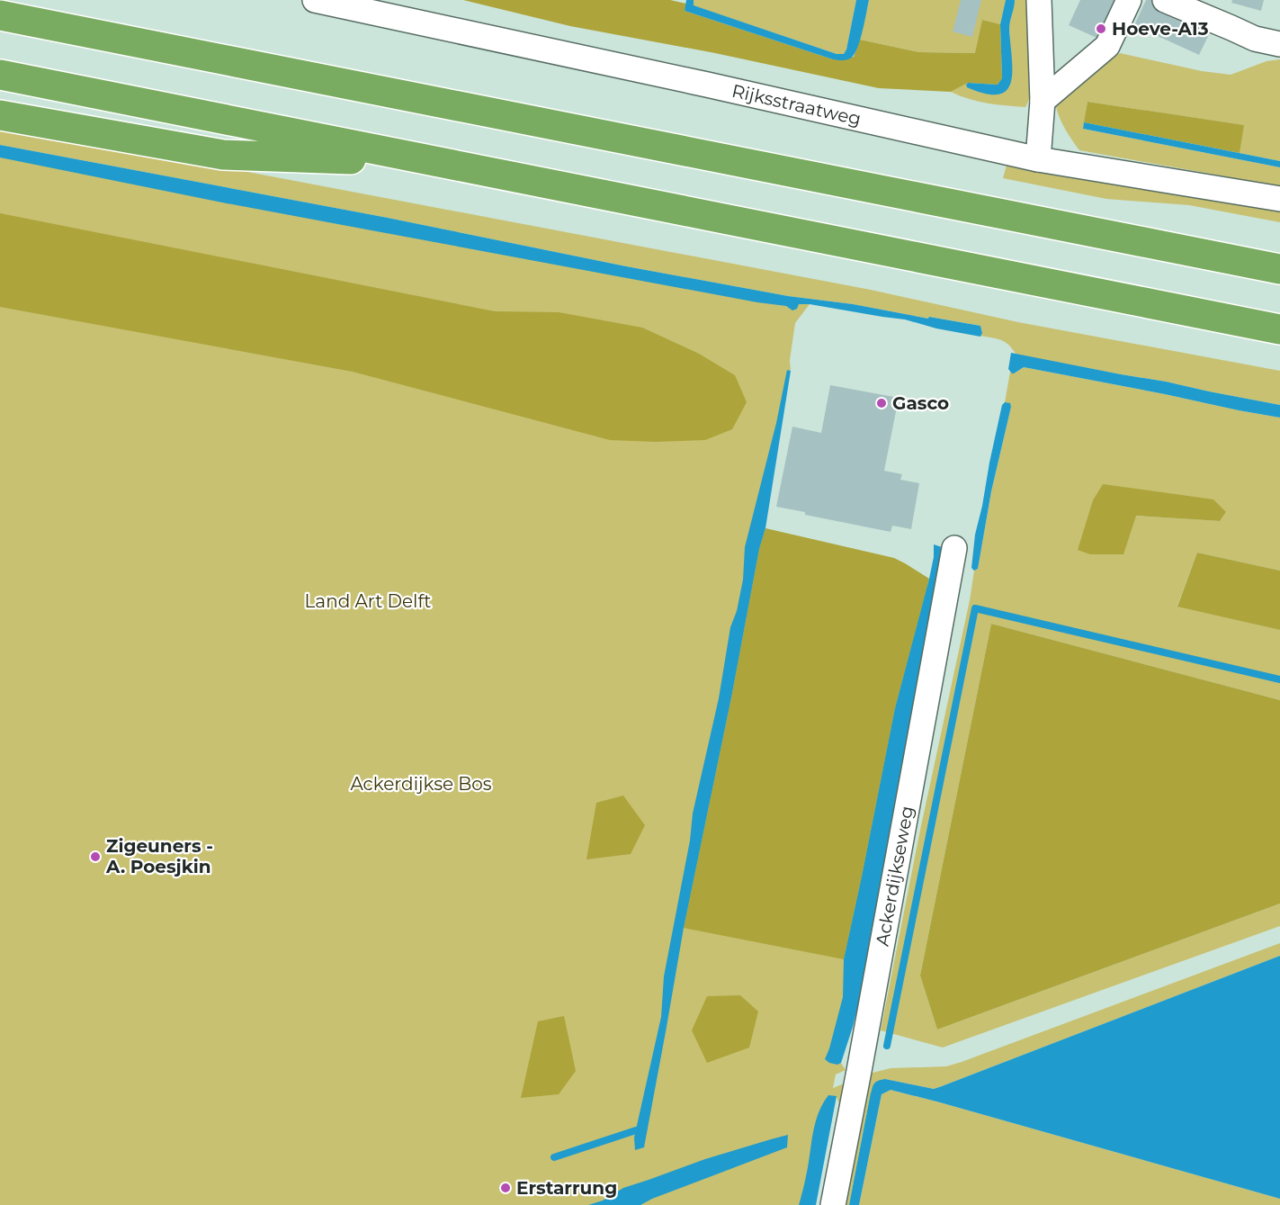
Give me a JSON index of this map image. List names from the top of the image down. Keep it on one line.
{"streets":{"street":["Rijksstraatweg","Ackerdijkseweg"]},"parks":["Land Art Delft","Ackerdijkse Bos"],"places":["Hoeve-A13","Gasco","Zigeuners - A. Poesjkin","Erstarrung"]}
